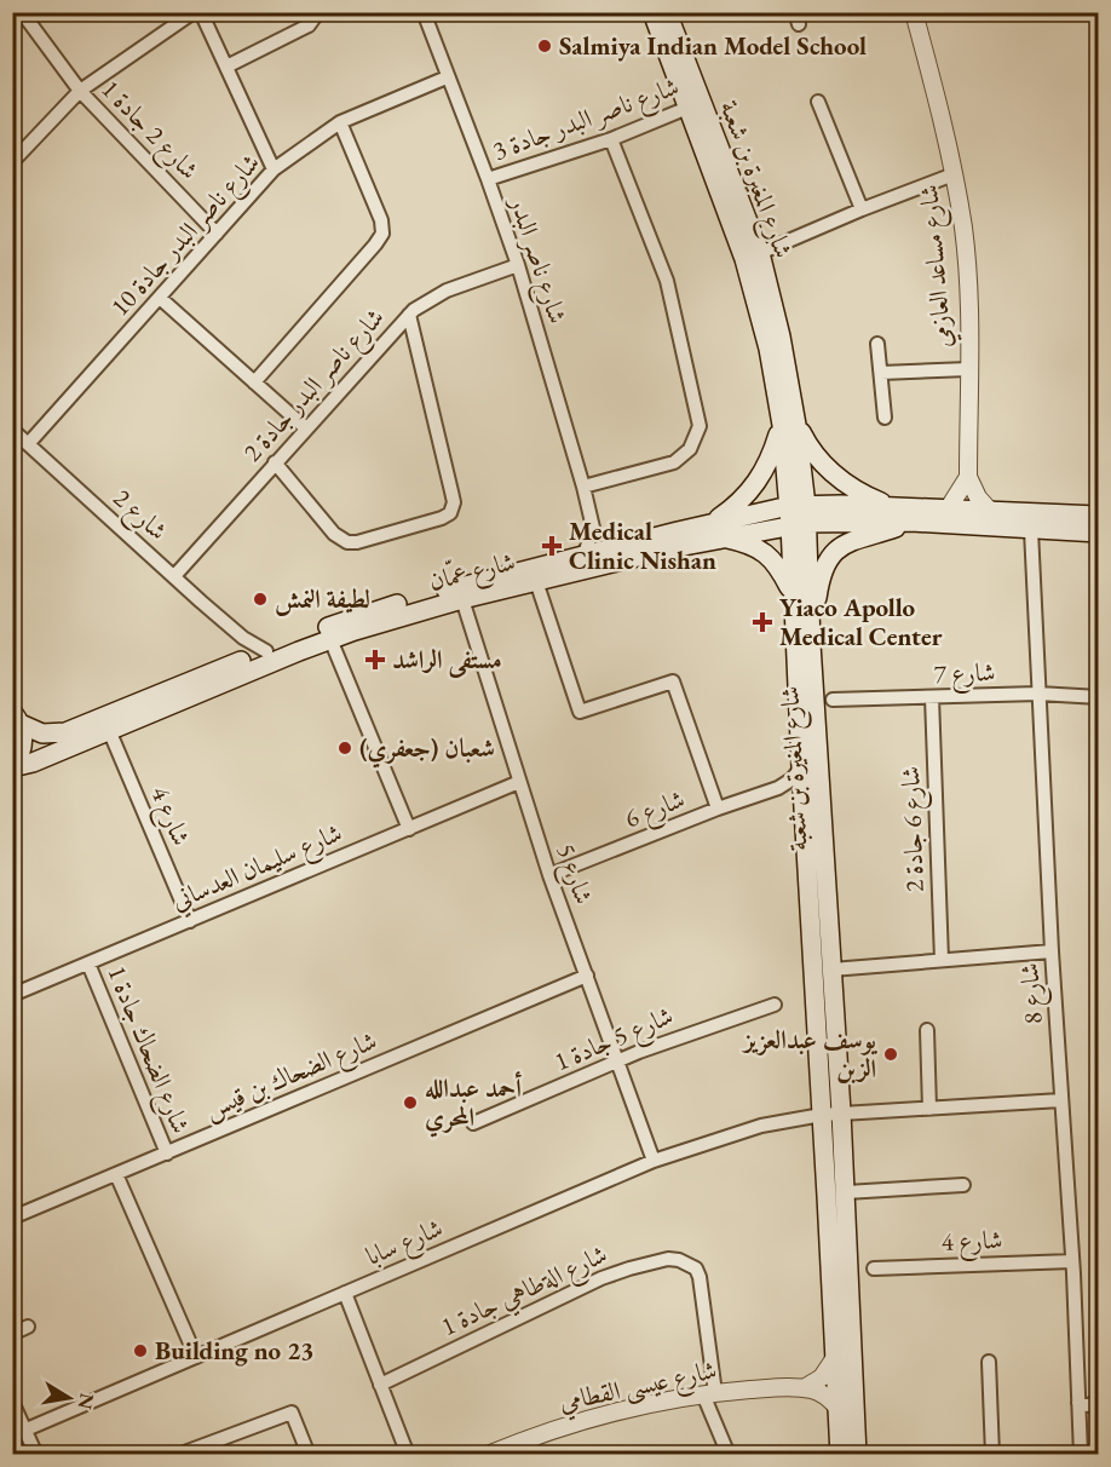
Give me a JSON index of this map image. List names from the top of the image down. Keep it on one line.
{"streets":{"main road":["شارع المغيرة بن شعبة","شارع عمّان"],"street":["شارع ناصر البدر جادة 3","شارع 2 جادة 1","شارع ناصر البدر جادة 10","شارع ناصر البدر","شارع مساعد العازمي","شارع ناصر البدر جادة 2","شارع 2","شارع 7","شارع 6","شارع 4","شارع 6 جادة 2","شارع سليمان العدساني","شارع 5","شارع 8","شارع 5 جادة 1","شارع الضحاك جادة 1","شارع الضحاك بن قيس","شارع سابا","شارع الةطاهي جادة 1","شارع عيسى القطامي"]},"crossings":[["شارع ناصر البدر جادة 3","شارع المغيرة بن شعبة"],["شارع ناصر البدر جادة 3","شارع ناصر البدر"],["شارع 2 جادة 1","شارع ناصر البدر جادة 10"],["شارع المغيرة بن شعبة","شارع عمّان"],["شارع المغيرة بن شعبة","شارع 6"],["شارع المغيرة بن شعبة","شارع سابا"],["شارع المغيرة بن شعبة","شارع عيسى القطامي"],["شارع ناصر البدر جادة 10","شارع ناصر البدر"],["شارع ناصر البدر جادة 10","شارع 2"],["شارع ناصر البدر","شارع ناصر البدر جادة 2"],["شارع مساعد العازمي","شارع عمّان"],["شارع ناصر البدر جادة 2","شارع 2"],["شارع 2","شارع عمّان"],["شارع عمّان","شارع 4"],["شارع عمّان","شارع 5"],["شارع عمّان","شارع 8"],["شارع 7","شارع 6 جادة 2"],["شارع 7","شارع 8"],["شارع 6","شارع 5"],["شارع 4","شارع سليمان العدساني"],["شارع 4","شارع 8"],["شارع سليمان العدساني","شارع 5"],["شارع سليمان العدساني","شارع الضحاك جادة 1"],["شارع 5","شارع 5 جادة 1"],["شارع 5","شارع الضحاك بن قيس"],["شارع 5","شارع سابا"],["شارع الضحاك جادة 1","شارع الضحاك بن قيس"],["شارع الةطاهي جادة 1","شارع عيسى القطامي"]],"places":{"other":["Salmiya Indian Model School","لطيفة النمش","شعبان (جعفري)","يوسف عبدالعزيز الزبن","أحمد عبدالله المحري","Building no 23"],"health":["Medical Clinic Nishan","Yiaco Apollo Medical Center","مستفى الراشد"]},"north":"right"}
